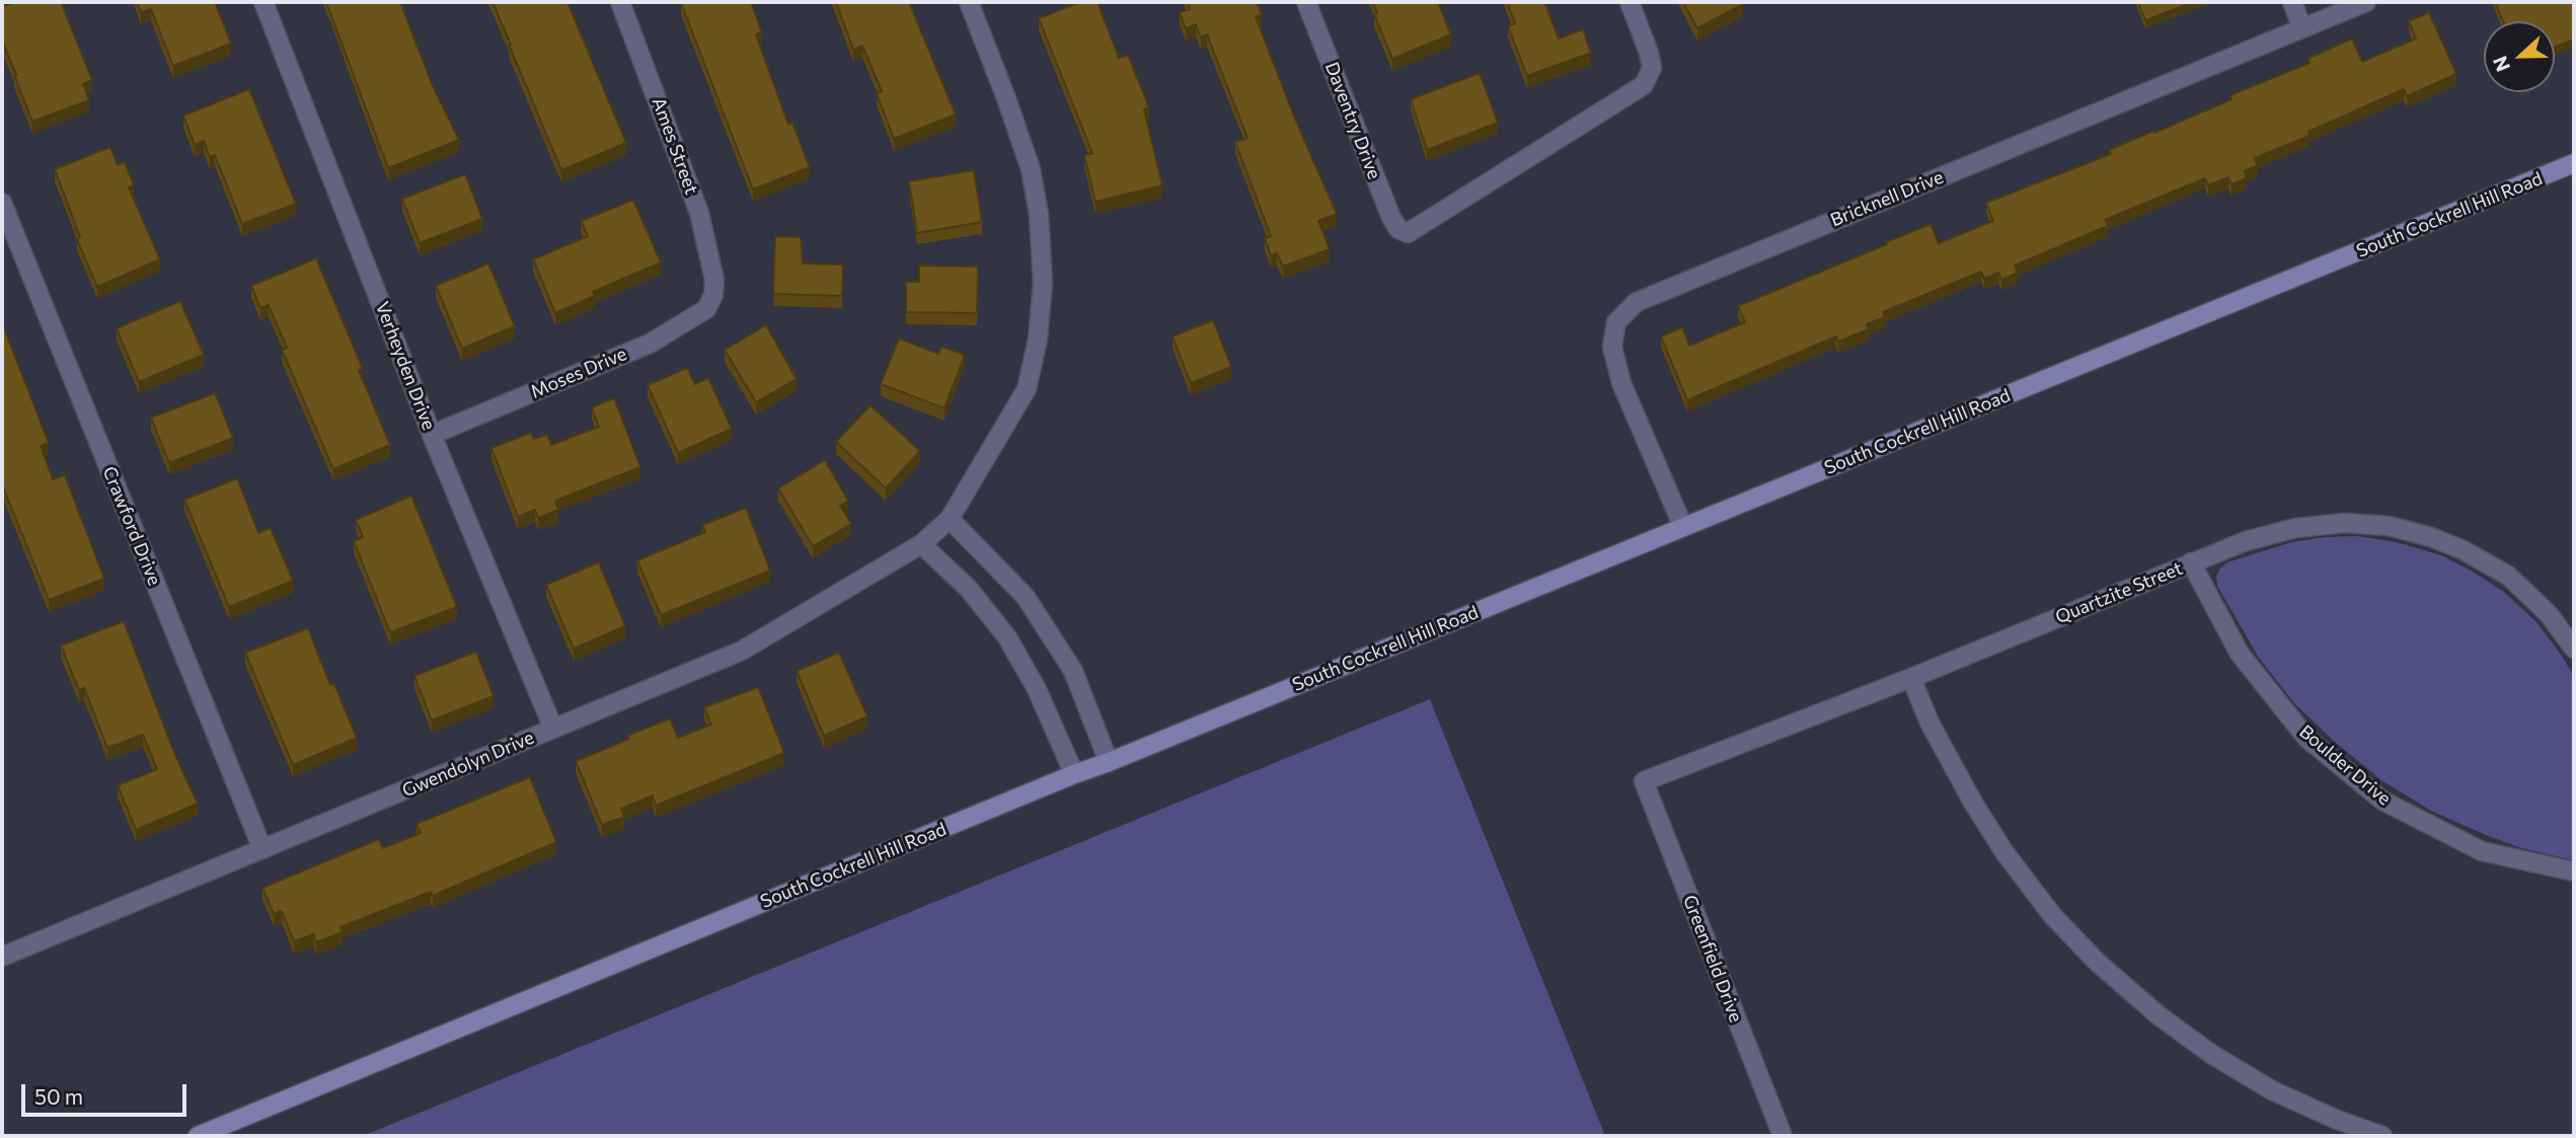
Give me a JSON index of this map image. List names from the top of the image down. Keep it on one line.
{"streets":{"main road":["South Cockrell Hill Road"],"street":["Daventry Drive","Ames Street","Bricknell Drive","Verheyden Drive","Moses Drive","Crawford Drive","Quartzite Street","Gwendolyn Drive","Boulder Drive","Greenfield Drive"]},"crossings":[["Ames Street","Moses Drive"],["Bricknell Drive","South Cockrell Hill Road"],["Verheyden Drive","Moses Drive"],["Verheyden Drive","Gwendolyn Drive"],["Crawford Drive","Gwendolyn Drive"],["Quartzite Street","Boulder Drive"],["Quartzite Street","Greenfield Drive"]],"scale_bar":"50 m","north":"left"}
